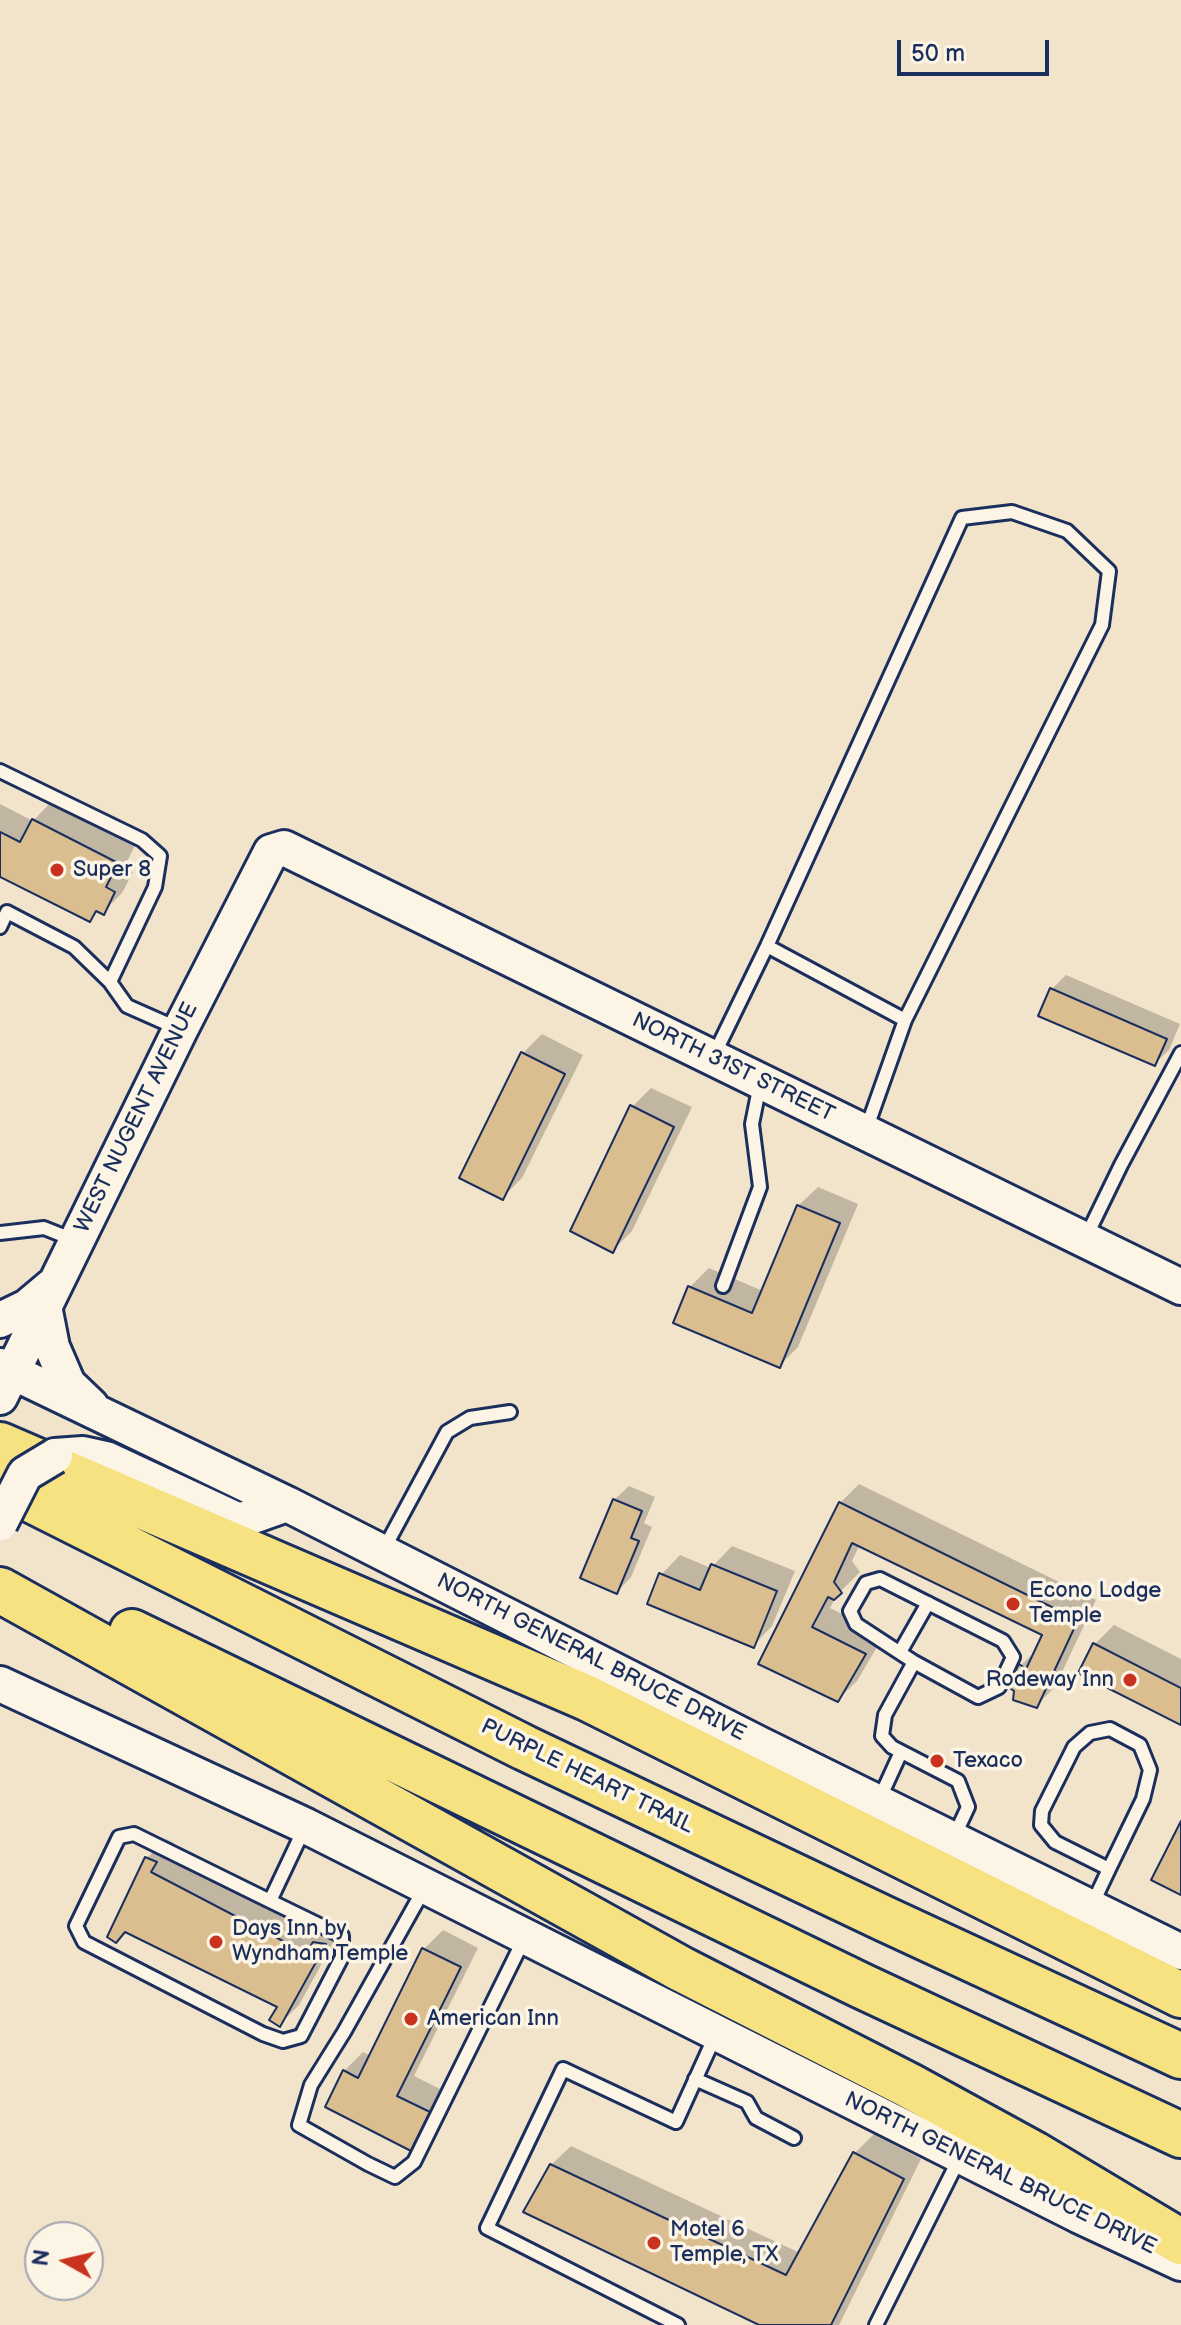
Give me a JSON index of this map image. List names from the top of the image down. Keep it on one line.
{"streets":{"highway":["PURPLE HEART TRAIL"],"main road":["NORTH 31ST STREET","WEST NUGENT AVENUE","NORTH GENERAL BRUCE DRIVE"]},"crossings":[["NORTH 31ST STREET","WEST NUGENT AVENUE"],["WEST NUGENT AVENUE","NORTH GENERAL BRUCE DRIVE"]],"places":["Super 8","Econo Lodge Temple","Rodeway Inn","Texaco","Days Inn by Wyndham Temple","American Inn","Motel 6 Temple, TX"],"scale_bar":"50 m","north":"left"}
